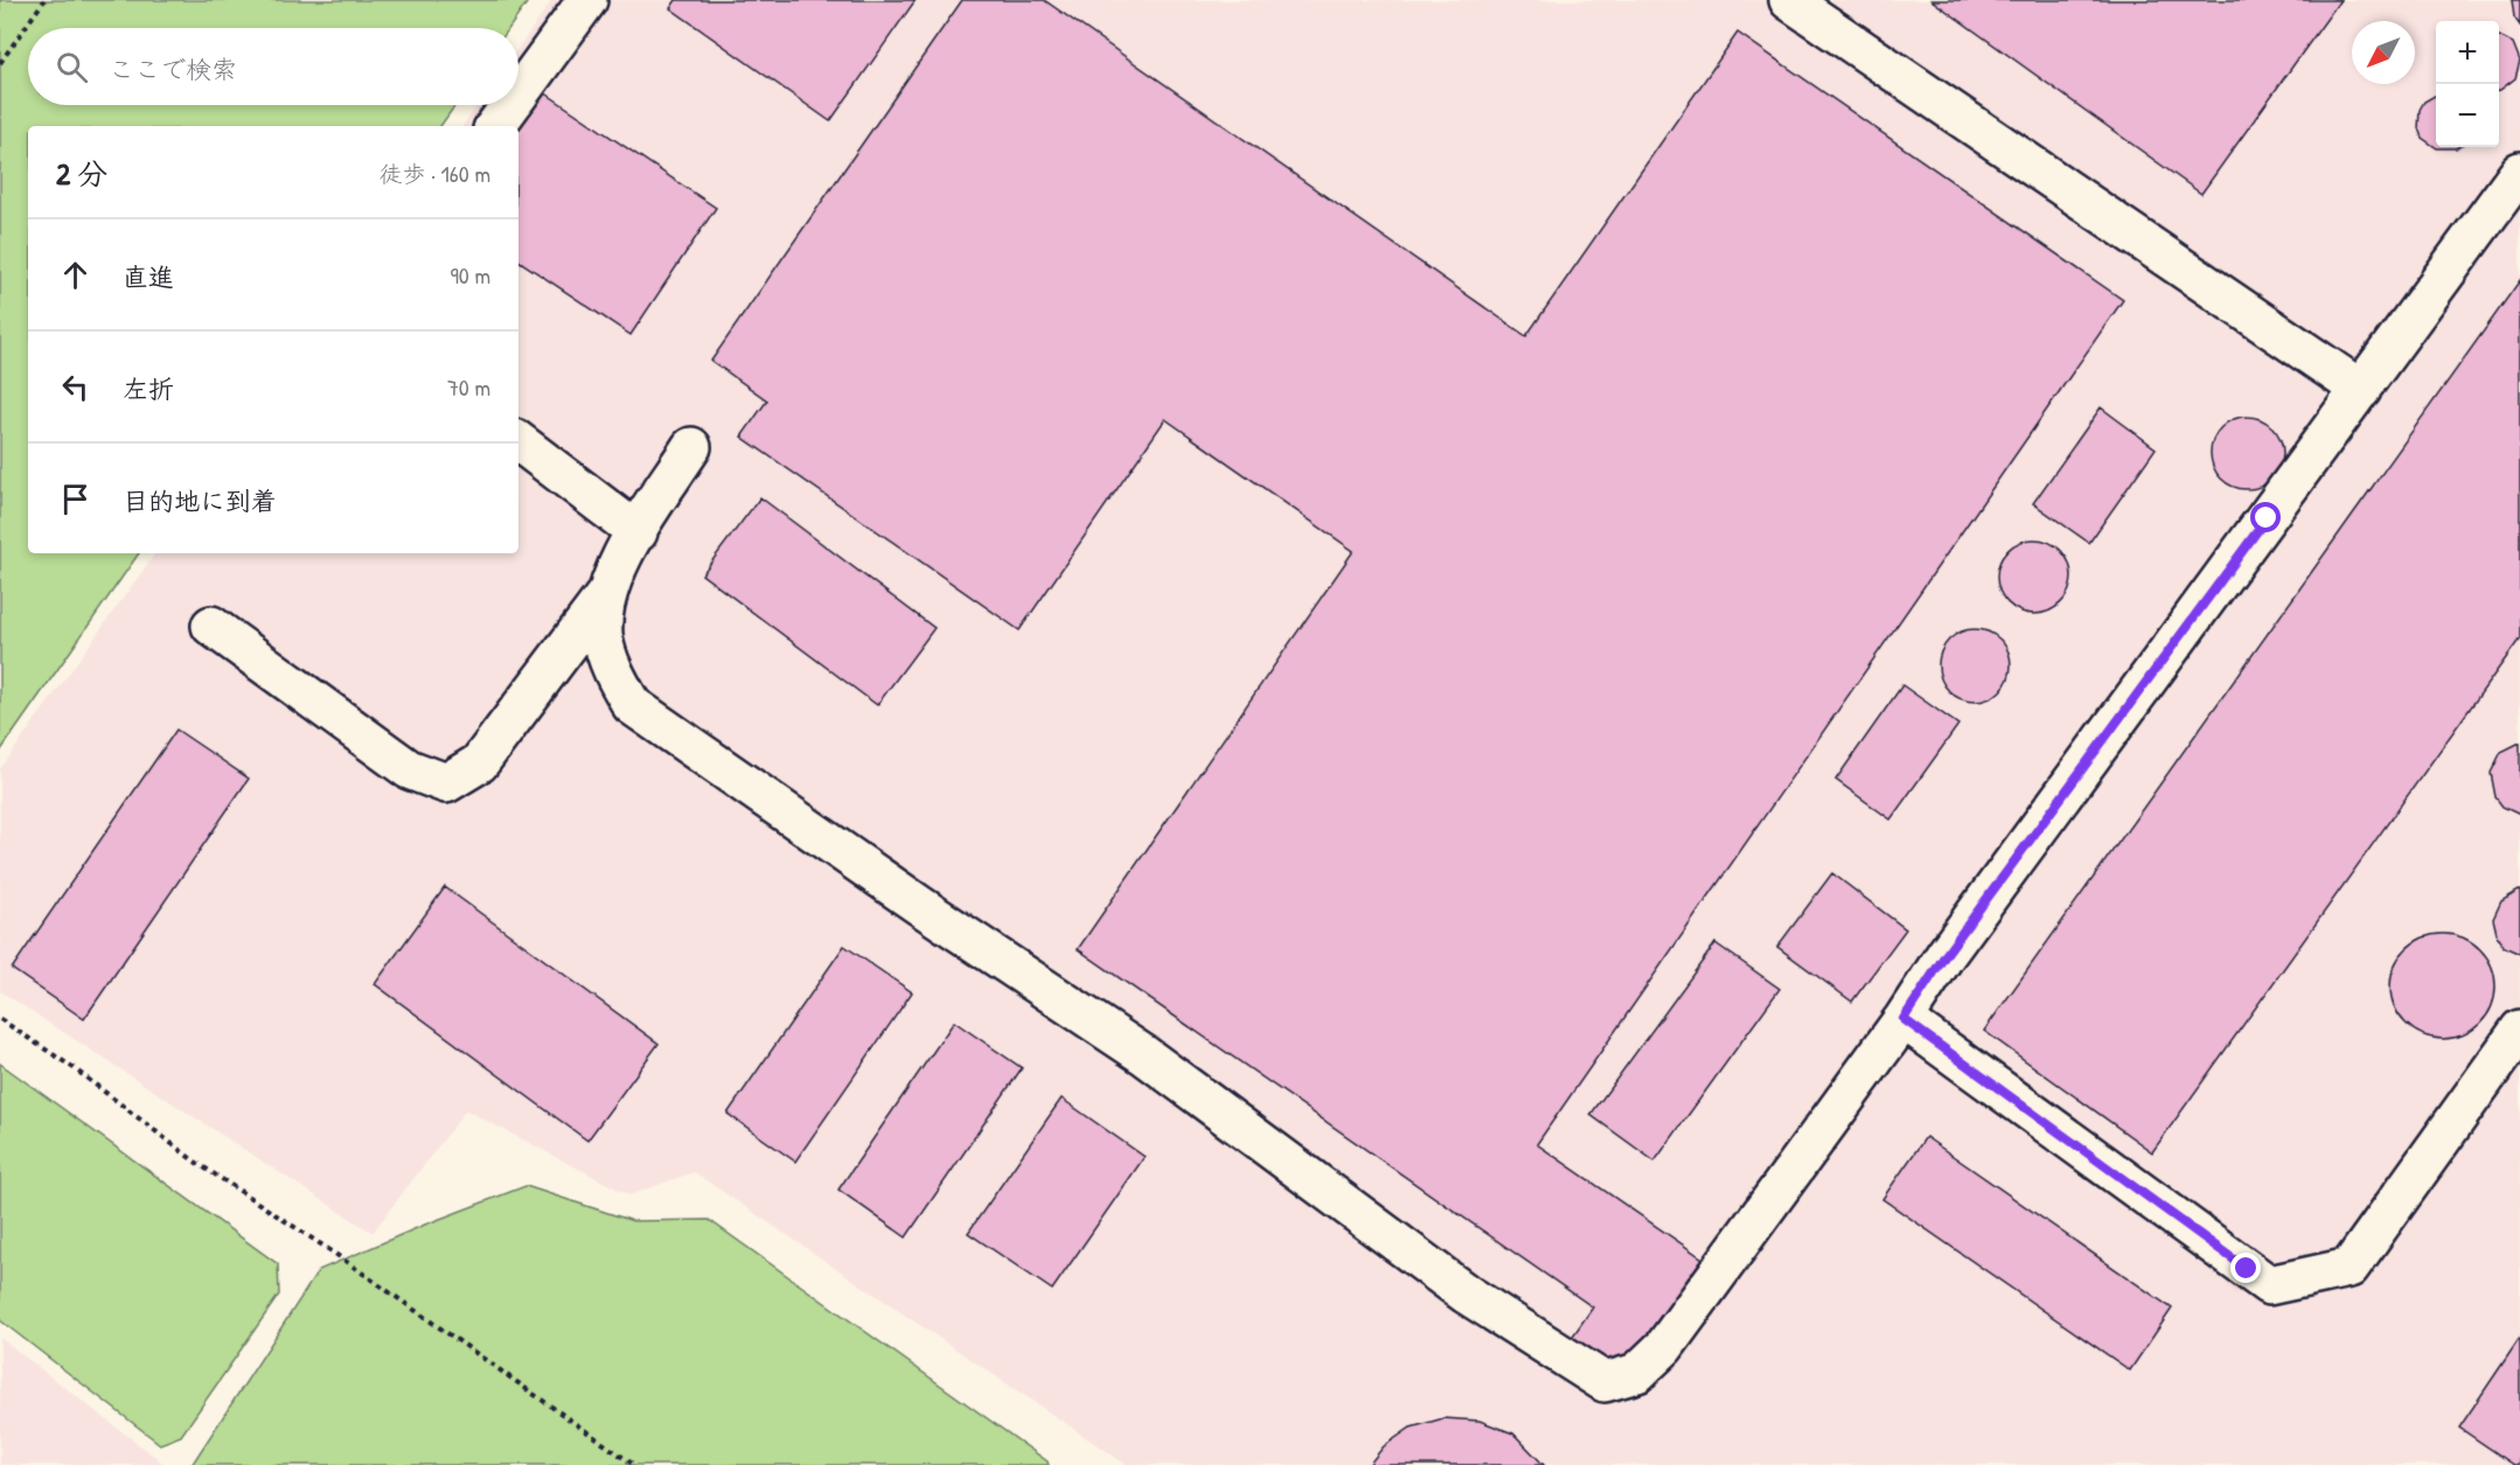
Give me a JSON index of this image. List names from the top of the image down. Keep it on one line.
{"north":"bottom left","page":{"map_buttons":["+","−"],"search":"ここで検索","heading":["2 分","徒歩 · 160 m"],"list":[["直進","90 m"],["左折","70 m"],"目的地に到着"]}}
